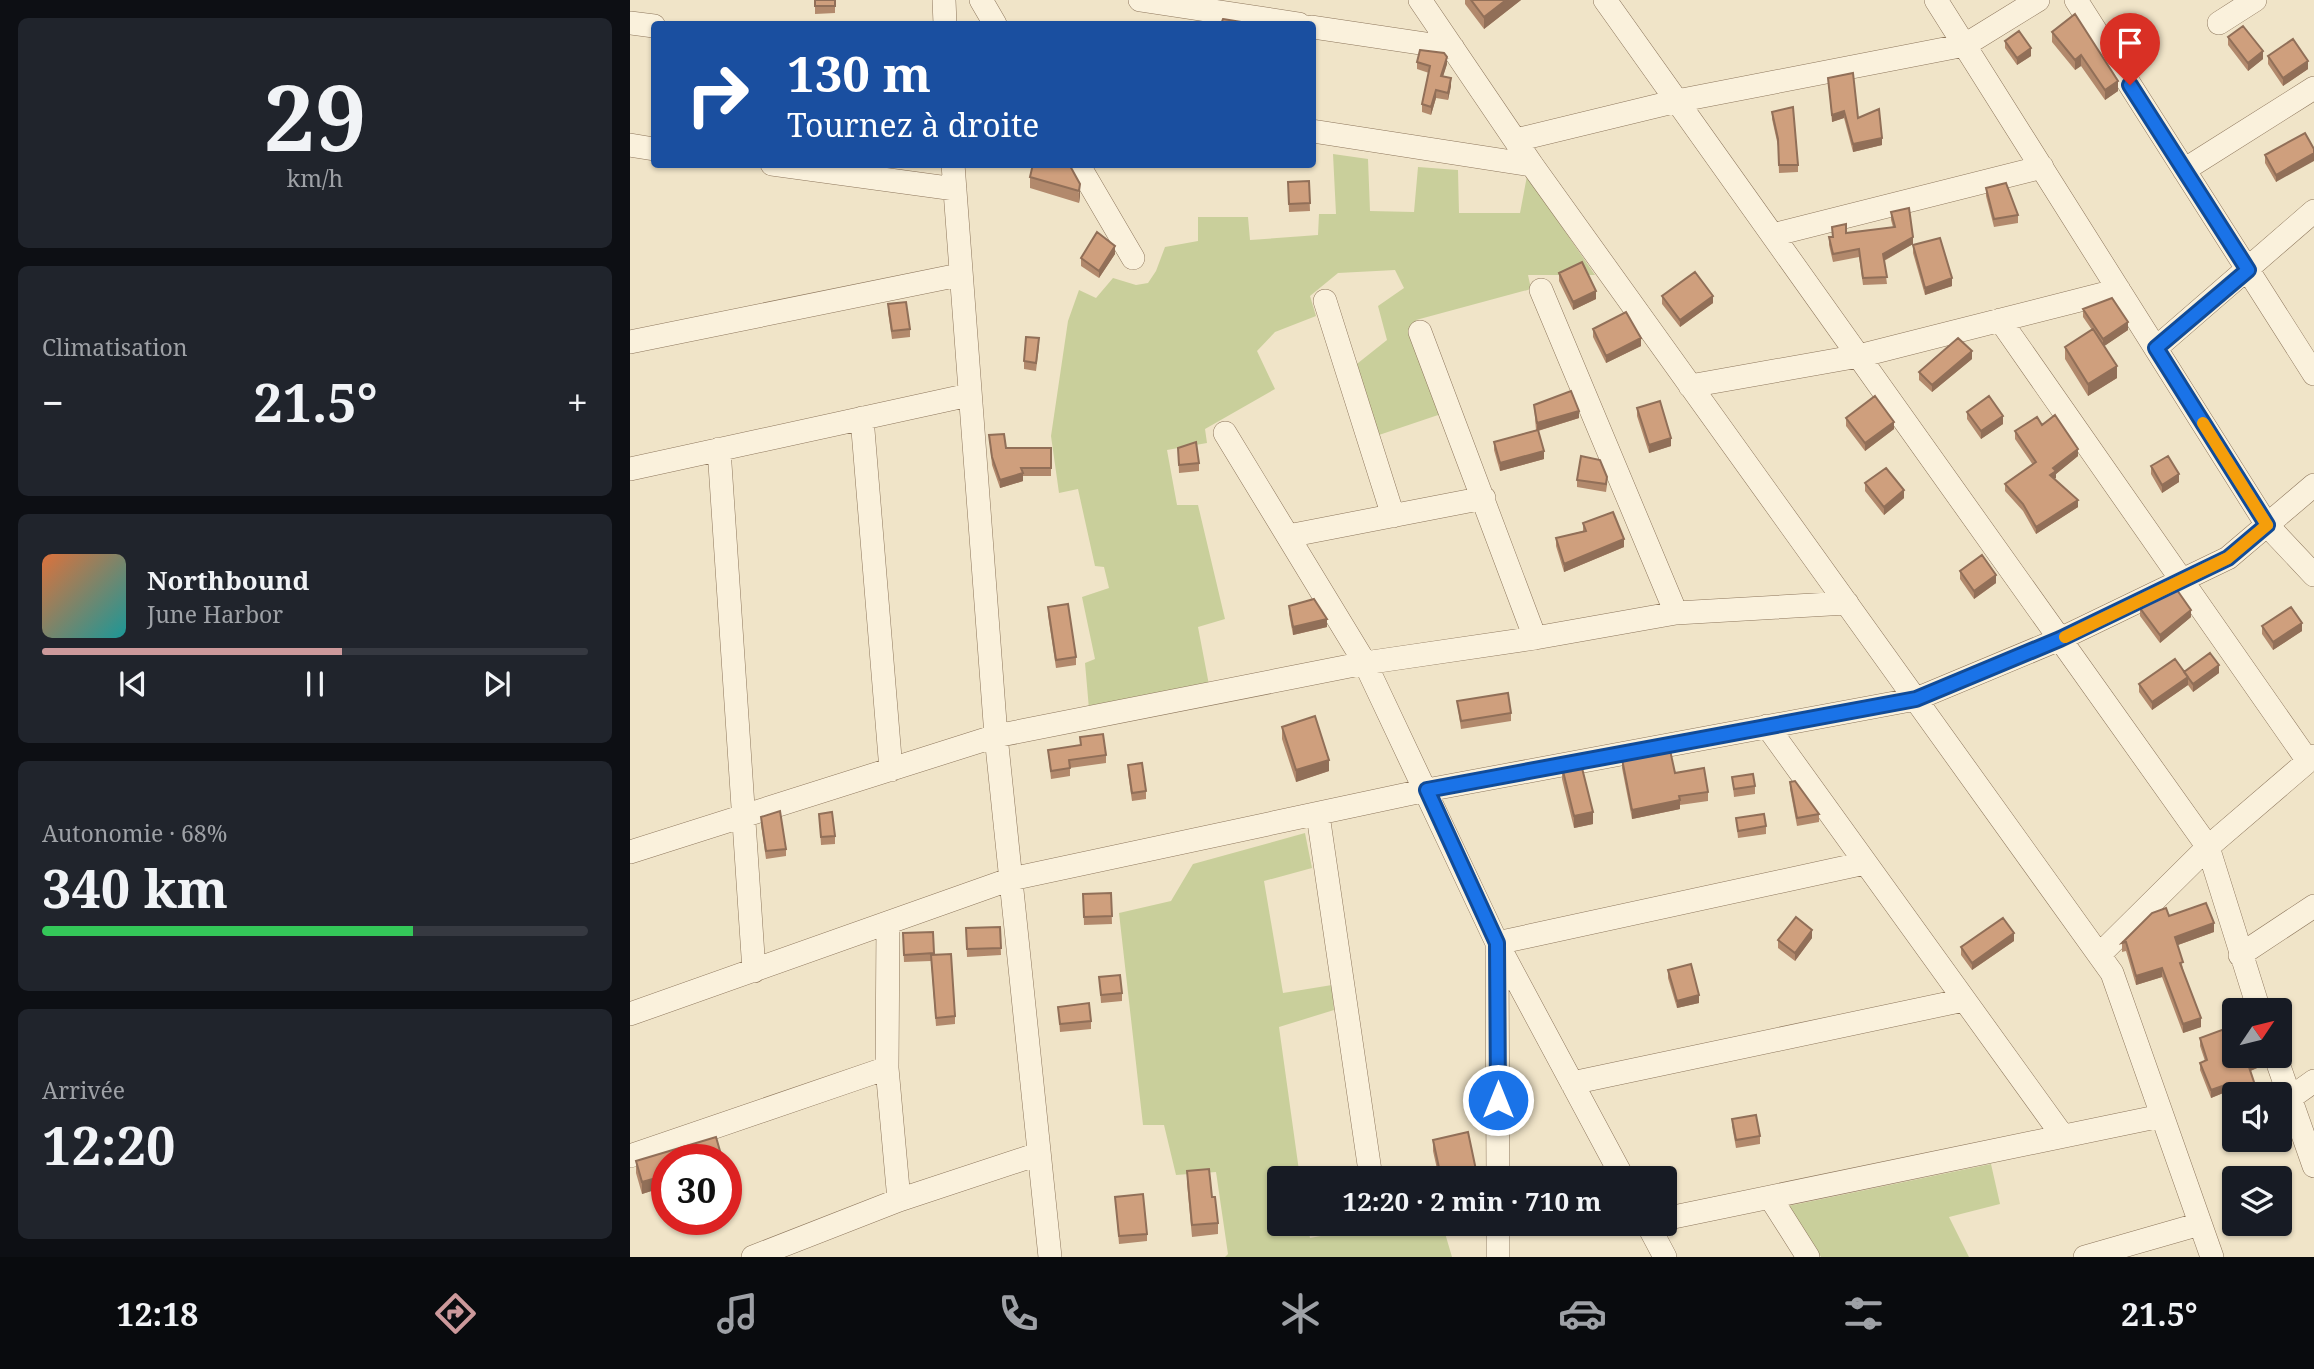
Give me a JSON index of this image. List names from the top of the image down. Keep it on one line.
{"north":"top right","page":{"tile":[["29","km/h"],"Climatisation",["Autonomie · 68%","340 km"],["Arrivée","12:20"]],"turn":["130 m","Tournez à droite"],"heat":["−","21.5°","+"],"song":["Northbound","June Harbor"],"limit":"30","trip":"12:20 · 2 min · 710 m","tabs":["12:18","21.5°"]}}
